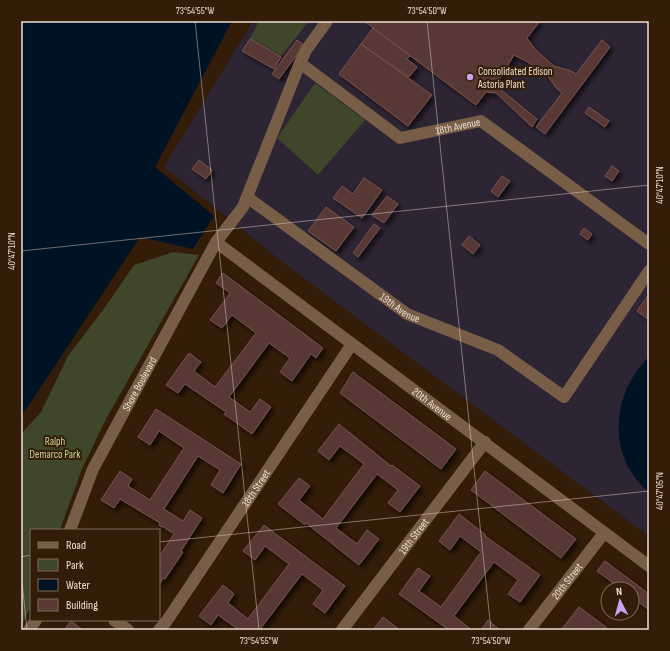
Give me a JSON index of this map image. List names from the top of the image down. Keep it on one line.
{"streets":{"street":["18th Avenue","19th Avenue","Shore Boulevard","20th Avenue","18th Street","19th Street","20th Street"]},"crossings":[["18th Avenue","Shore Boulevard"],["19th Avenue","Shore Boulevard"],["Shore Boulevard","20th Avenue"],["20th Avenue","18th Street"],["20th Avenue","19th Street"],["20th Avenue","20th Street"]],"parks":["Ralph Demarco Park"],"places":["Consolidated Edison Astoria Plant"],"legend":["Road","Park","Water","Building"],"north":"top","coordinates":["73°54'55\"W","73°54'50\"W","40°47'10\"N","40°47'05\"N"]}
